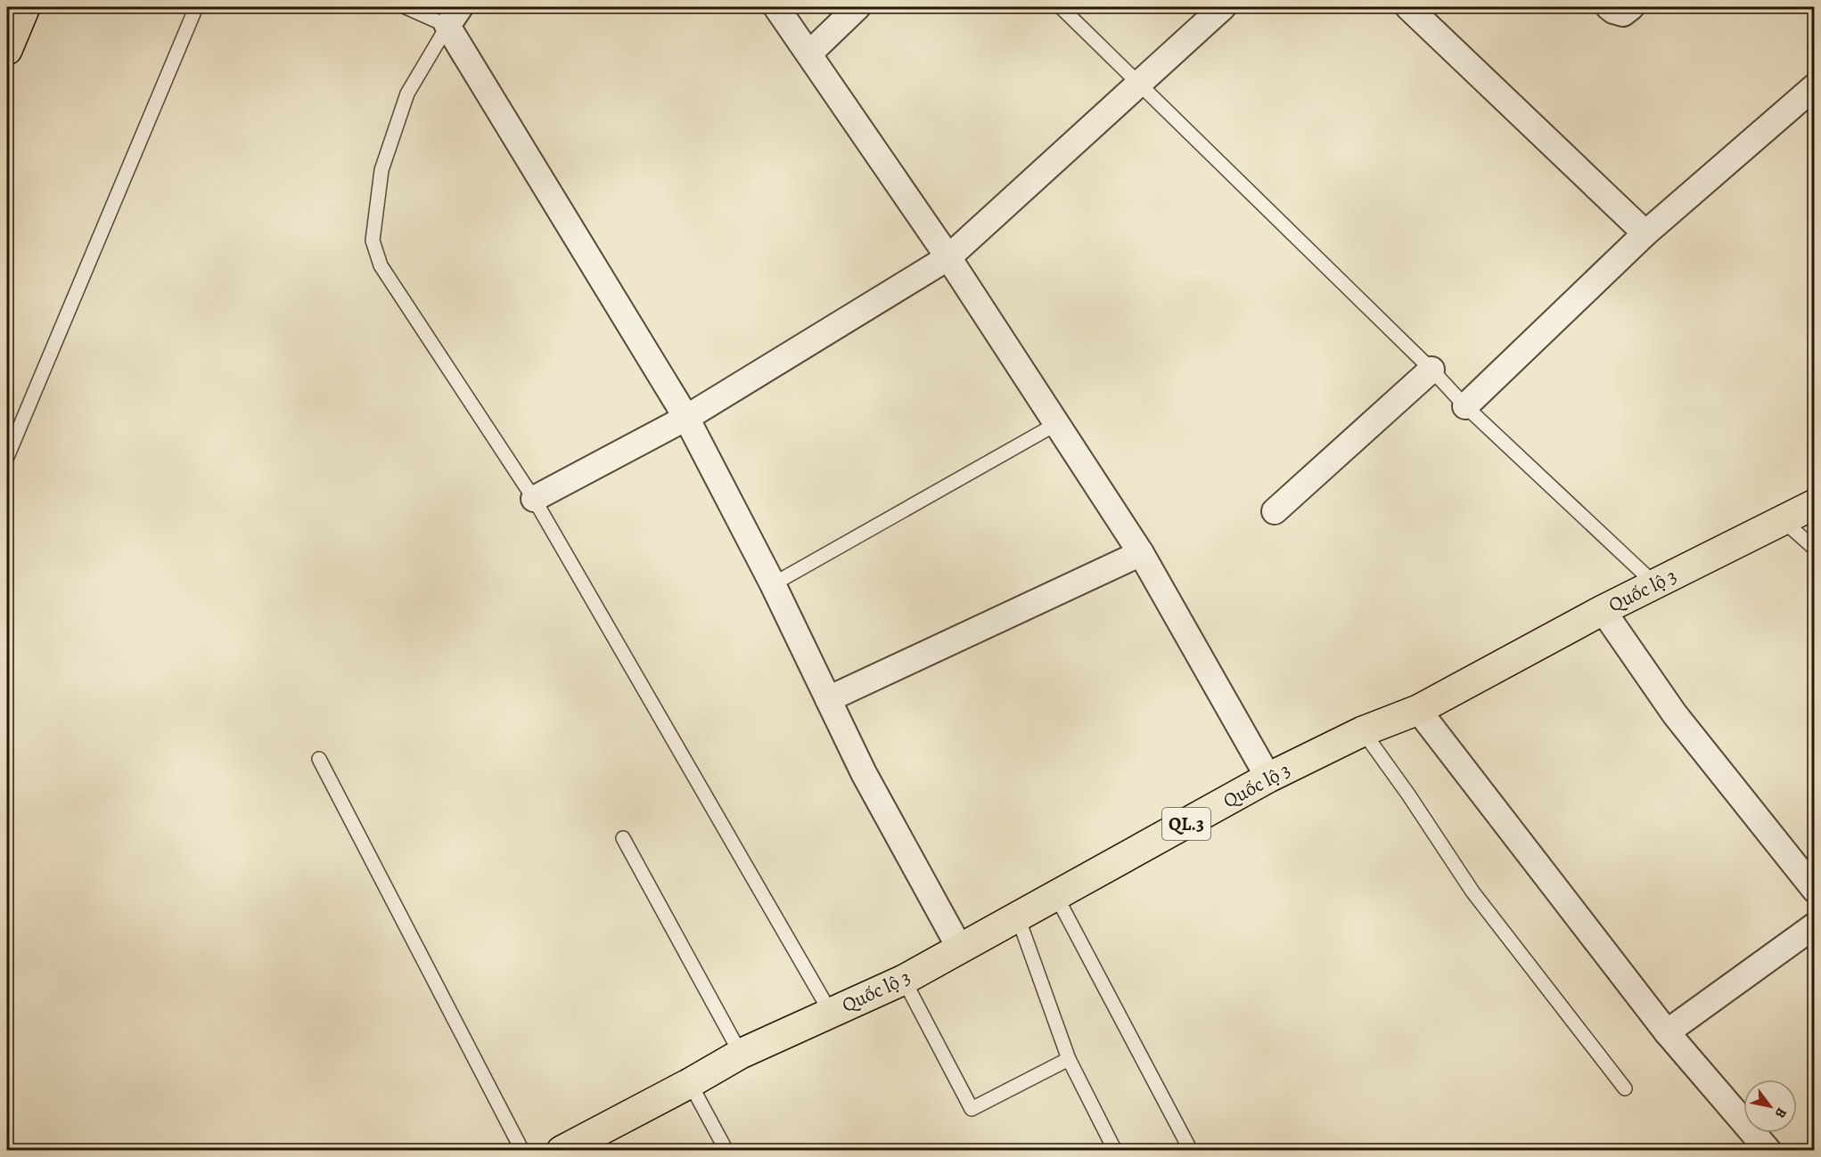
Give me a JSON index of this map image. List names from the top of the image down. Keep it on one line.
{"streets":{"main road":["Quốc lộ 3","QL.3"]},"north":"bottom right"}
